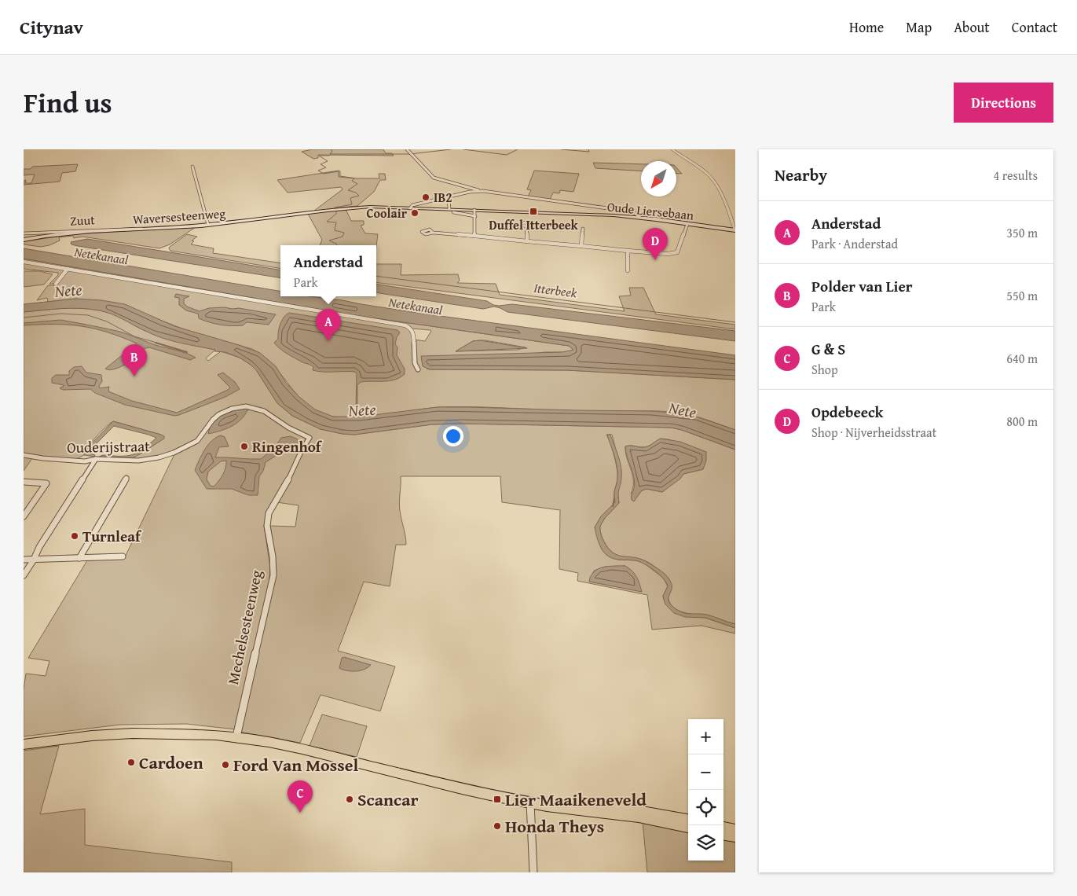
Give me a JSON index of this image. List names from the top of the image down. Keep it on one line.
{"streets":{"main road":["Oude Liersebaan","Waversesteenweg"],"street":["Zuut","Ouderijstraat","Mechelsesteenweg"]},"crossings":[["Oude Liersebaan","Waversesteenweg"],["Waversesteenweg","Zuut"],["Ouderijstraat","Mechelsesteenweg"]],"water":["Netekanaal","Nete","Itterbeek"],"places":{"other":["IB2","Coolair","Ringenhof","Turnleaf","Cardoen","Ford Van Mossel","Scancar","Honda Theys"],"transit":["Duffel Itterbeek","Lier Maaikeneveld"]},"north":"bottom left","page":{"header":"Citynav","nav":["Home","Map","About","Contact"],"title":"Find us","buttons":"Directions","heading":["Nearby","4 results"],"list":[{"mark":"A","name":"Anderstad","note":"Park · Anderstad","value":"350 m"},{"mark":"B","name":"Polder van Lier","note":"Park","value":"550 m"},{"mark":"C","name":"G & S","note":"Shop","value":"640 m"},{"mark":"D","name":"Opdebeeck","note":"Shop · Nijverheidsstraat","value":"800 m"}],"pins":["D","A","B","C"],"popup":["Anderstad","Park"],"map_buttons":["+","−"]}}
